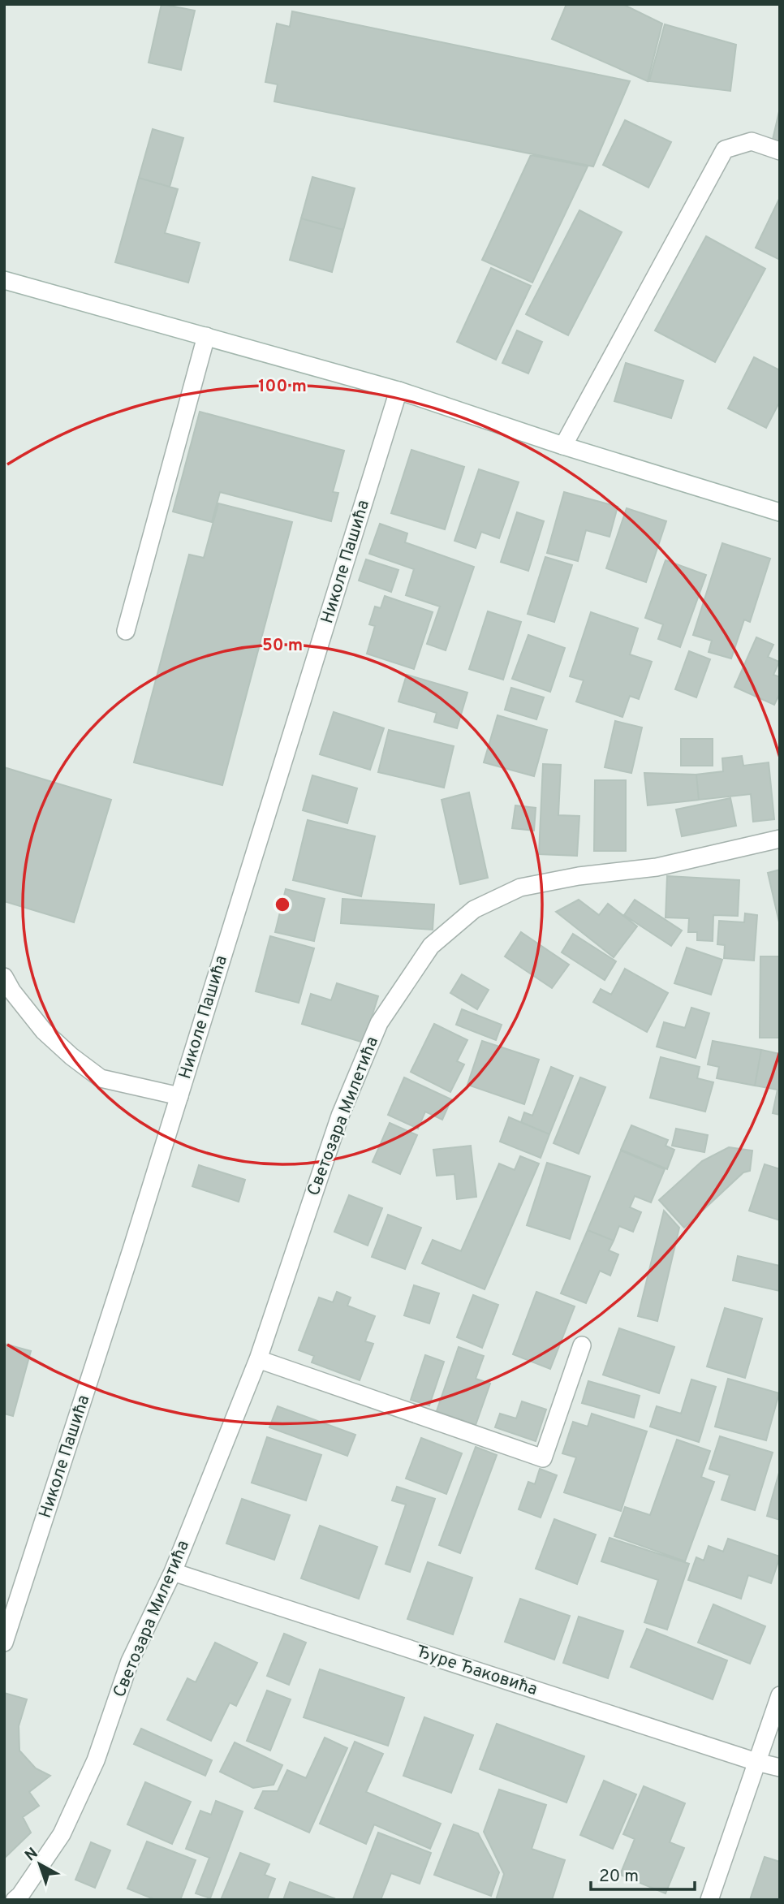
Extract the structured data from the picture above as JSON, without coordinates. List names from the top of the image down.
{
  "streets": {
    "street": ["Николе Пашића", "Светозара Милетића", "Ђуре Ђаковића"]
  },
  "crossings": [
    ["Светозара Милетића", "Ђуре Ђаковића"]
  ],
  "scale_bar": "20 m",
  "north": "top left",
  "rings": ["100 m", "50 m"]
}
